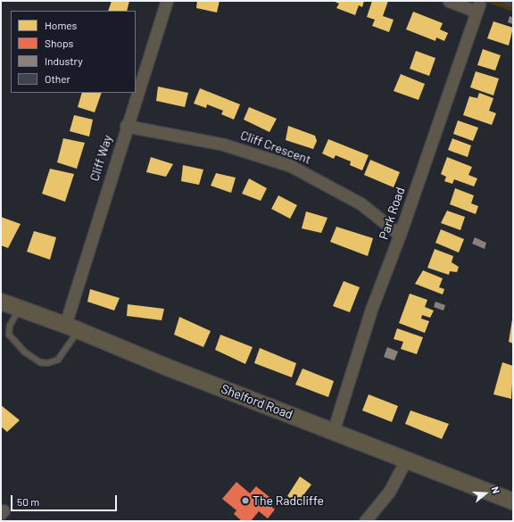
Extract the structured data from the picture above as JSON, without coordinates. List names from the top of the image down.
{
  "streets": {
    "street": [
      "Cliff Crescent",
      "Cliff Way",
      "Park Road",
      "Shelford Road"
    ]
  },
  "crossings": [
    ["Cliff Crescent", "Cliff Way"],
    ["Cliff Crescent", "Park Road"],
    ["Cliff Way", "Shelford Road"],
    ["Park Road", "Shelford Road"]
  ],
  "places": ["The Radcliffe"],
  "legend": [
    "Homes",
    "Shops",
    "Industry",
    "Other"
  ],
  "scale_bar": "50 m",
  "north": "right"
}
